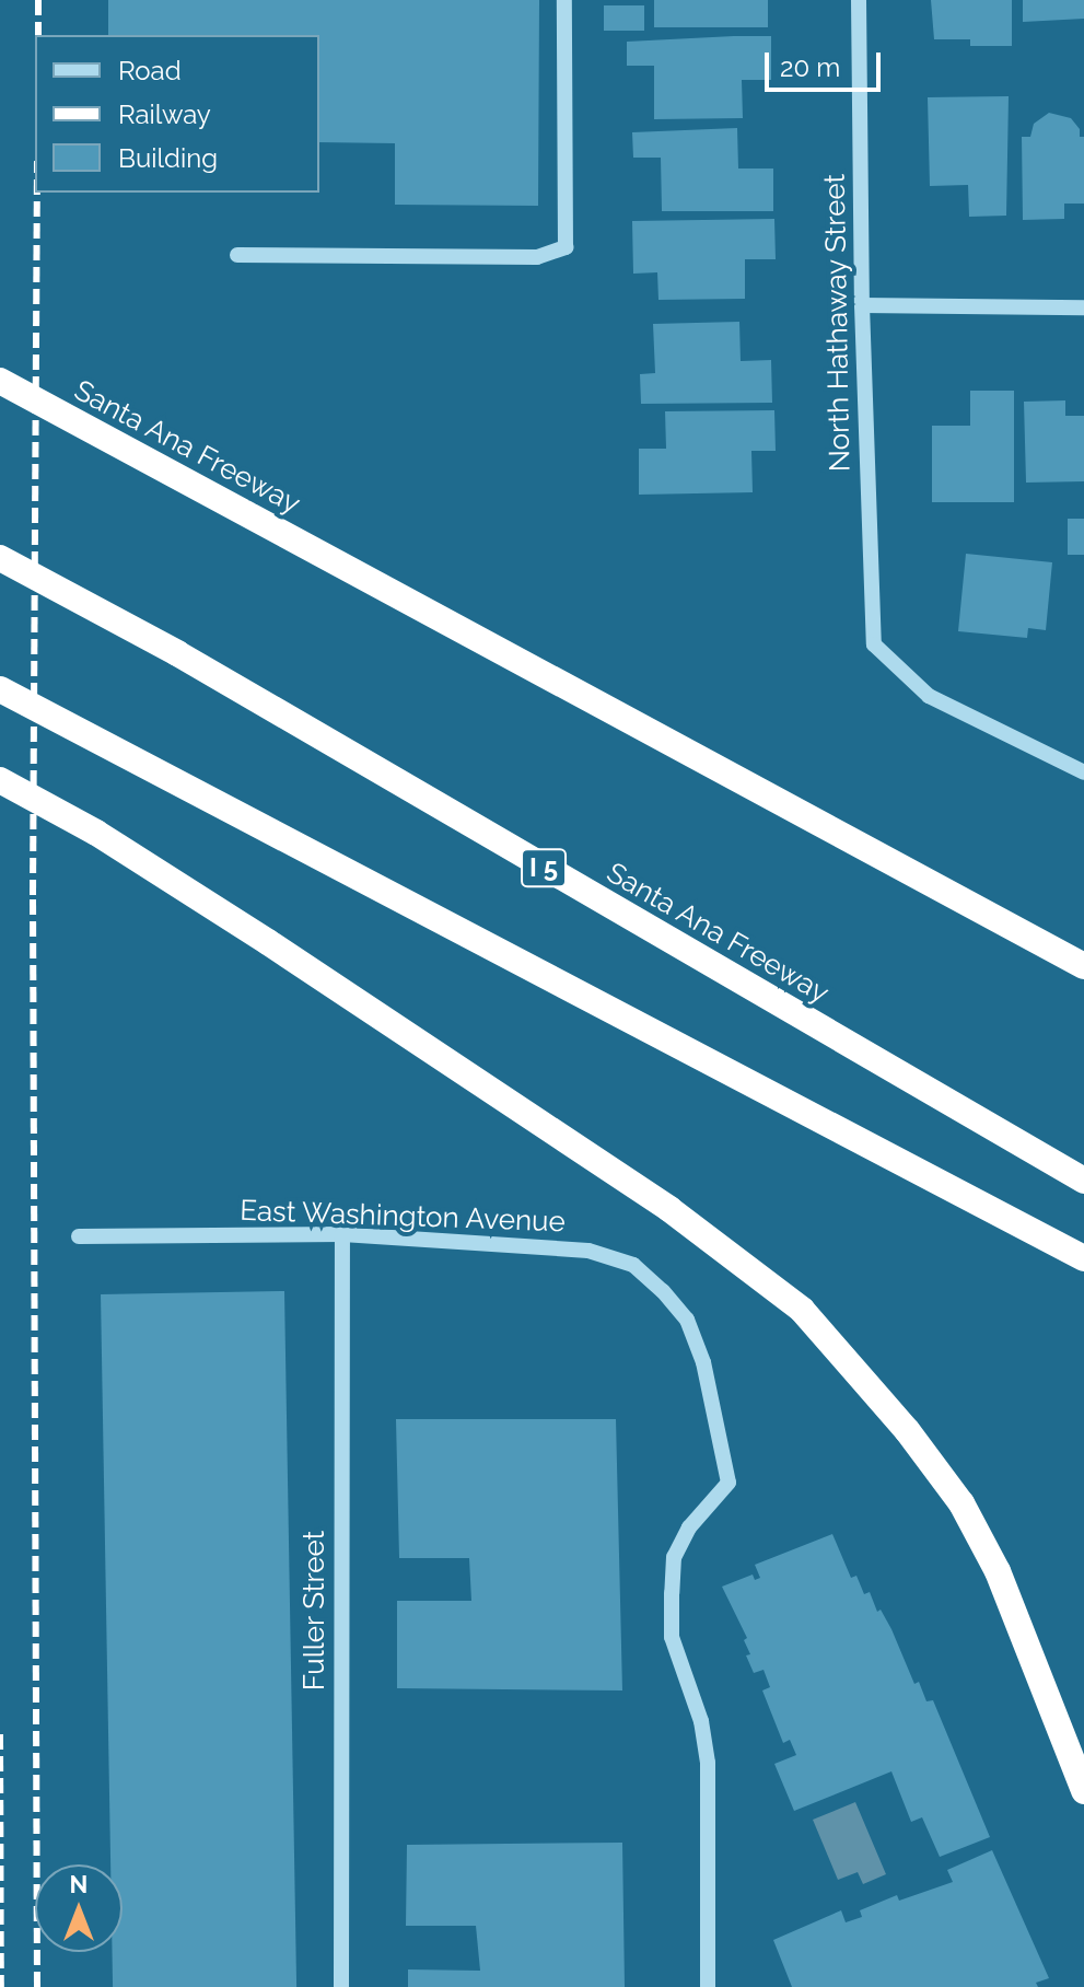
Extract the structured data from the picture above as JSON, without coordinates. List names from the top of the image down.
{
  "streets": {
    "highway": ["Santa Ana Freeway", "I 5"],
    "street": ["North Hathaway Street", "East Washington Avenue", "Fuller Street"]
  },
  "crossings": [
    ["East Washington Avenue", "Fuller Street"]
  ],
  "legend": ["Road", "Railway", "Building"],
  "scale_bar": "20 m",
  "north": "top"
}
